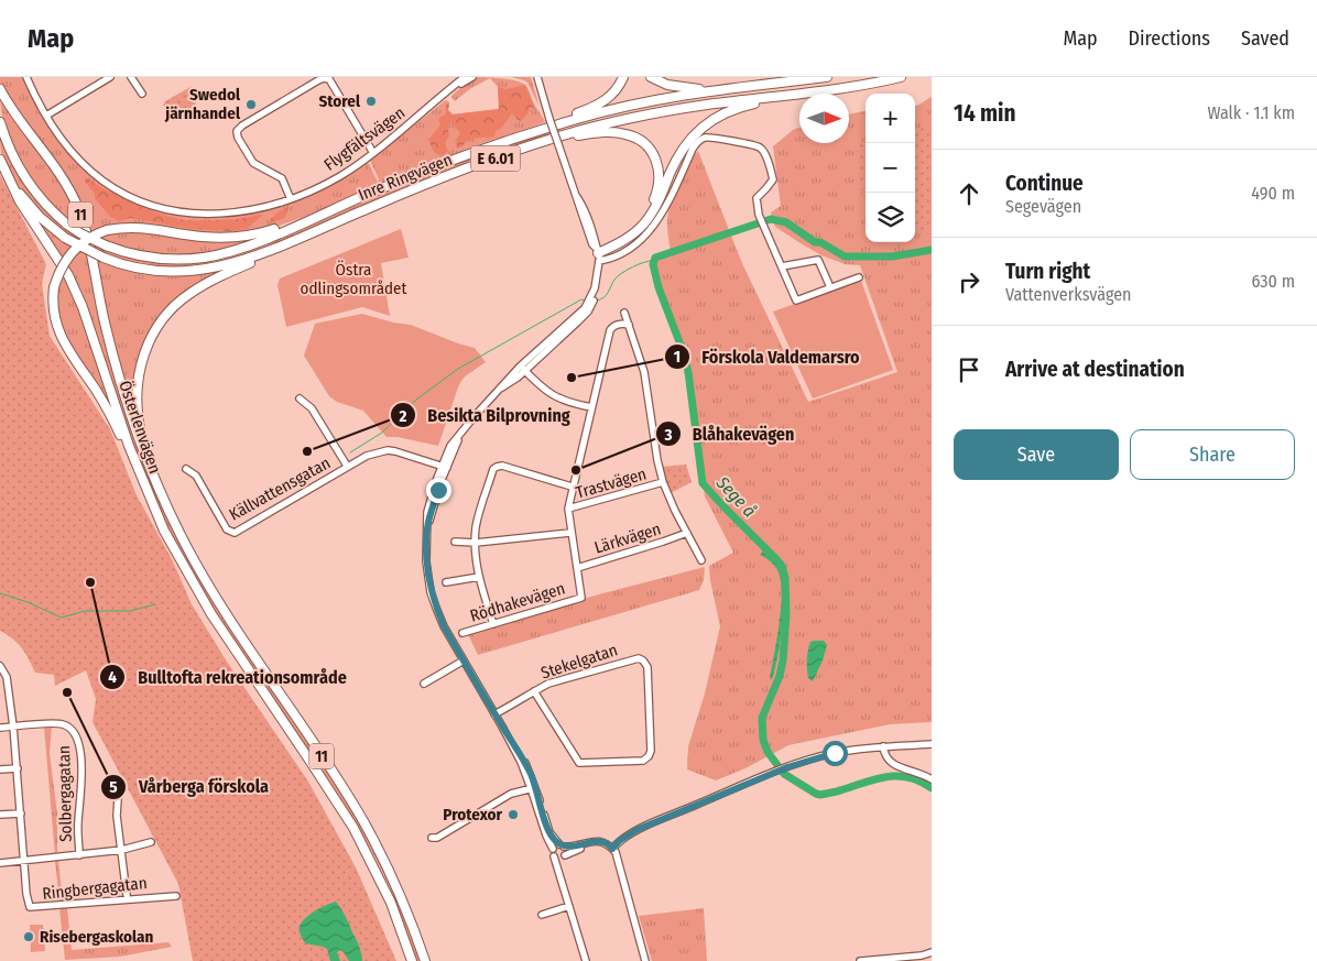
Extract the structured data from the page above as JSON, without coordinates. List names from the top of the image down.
{
  "streets": {
    "highway": [
      "E 6.01",
      "Inre Ringvägen",
      "11",
      "Österlenvägen"
    ],
    "street": [
      "Flygfältsvägen",
      "Trastvägen",
      "Källvattensgatan",
      "Lärkvägen",
      "Rödhakevägen",
      "Stekelgatan",
      "Solbergagatan",
      "Ringbergagatan"
    ]
  },
  "crossings": [
    ["Inre Ringvägen", "Österlenvägen"],
    ["11", "Österlenvägen"],
    ["Lärkvägen", "Rödhakevägen"],
    ["Solbergagatan", "Ringbergagatan"]
  ],
  "water": ["Sege å"],
  "parks": ["Östra odlingsområdet"],
  "places": [
    "Storel",
    "Swedol järnhandel",
    "Förskola Valdemarsro",
    "Besikta Bilprovning",
    "Blåhakevägen",
    "Bulltofta rekreationsområde",
    "Vårberga förskola",
    "Protexor",
    "Risebergaskolan"
  ],
  "north": "right",
  "page": {
    "header": "Map",
    "nav": ["Map", "Directions", "Saved"],
    "heading": ["14 min", "Walk · 1.1 km"],
    "map_buttons": ["+", "−"],
    "list": [
      ["Continue", "Segevägen", "490 m"],
      ["Turn right", "Vattenverksvägen", "630 m"],
      "Arrive at destination"
    ],
    "buttons": ["Save", "Share"]
  }
}
